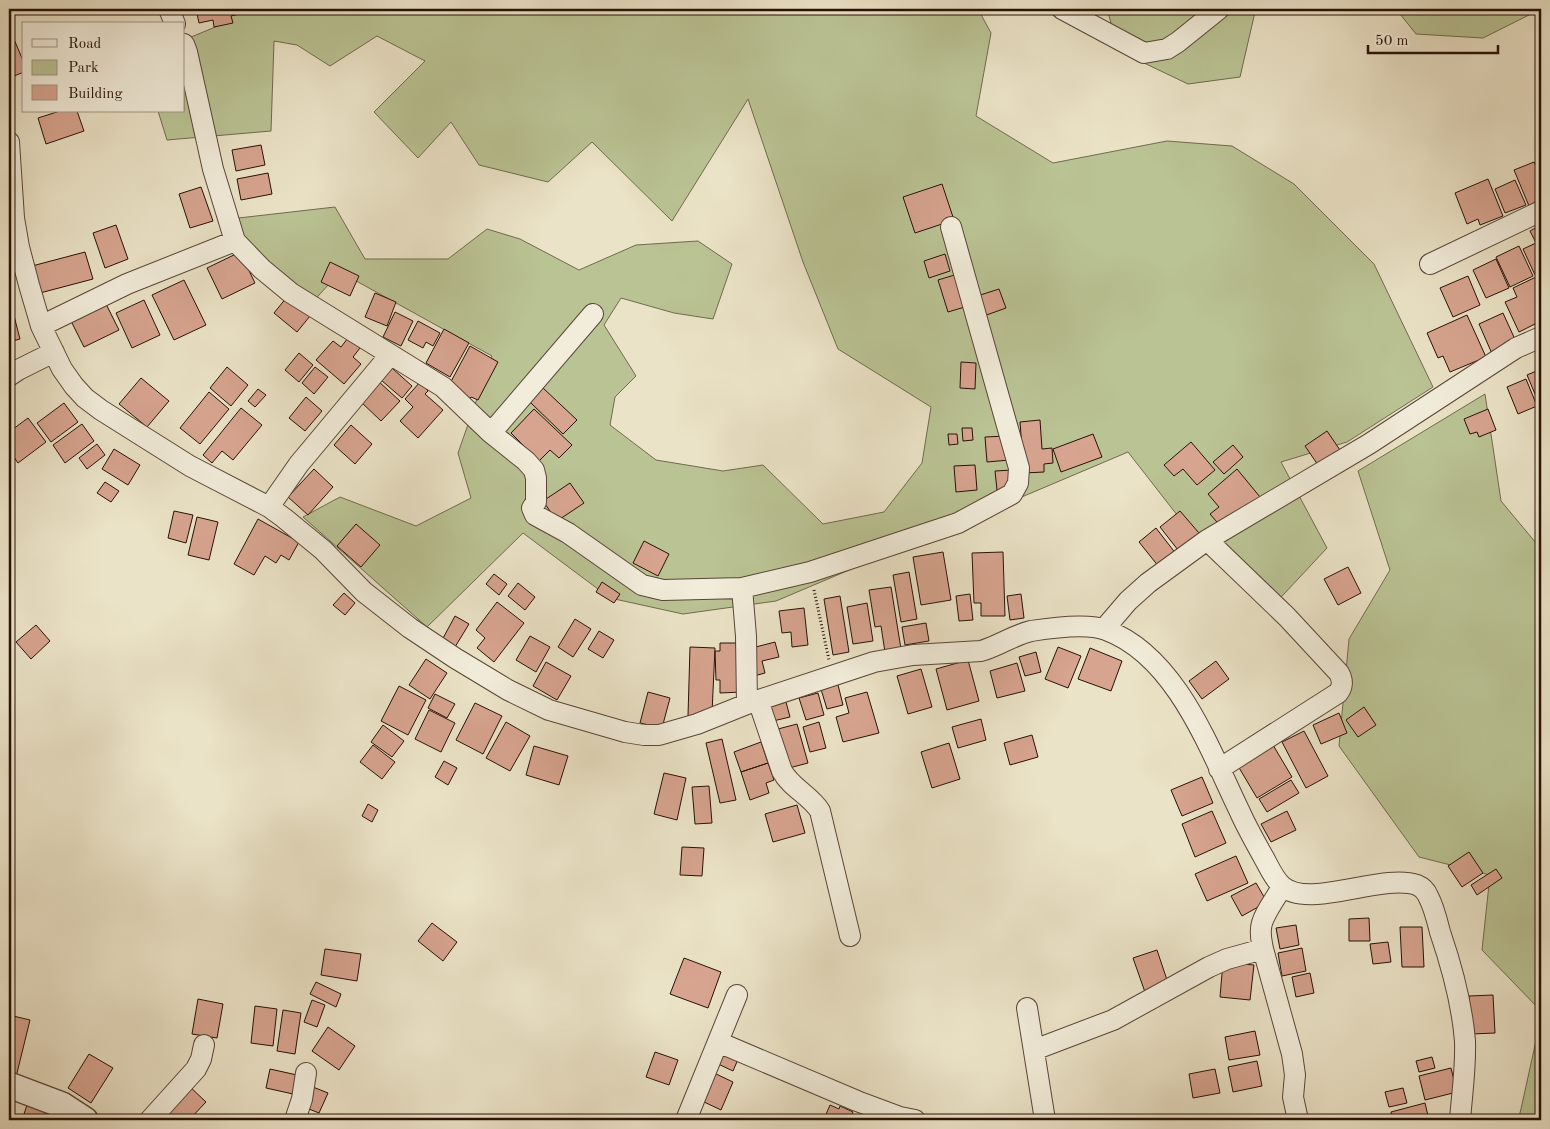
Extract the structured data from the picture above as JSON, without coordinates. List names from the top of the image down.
{
  "legend": ["Road", "Park", "Building"],
  "scale_bar": "50 m"
}
